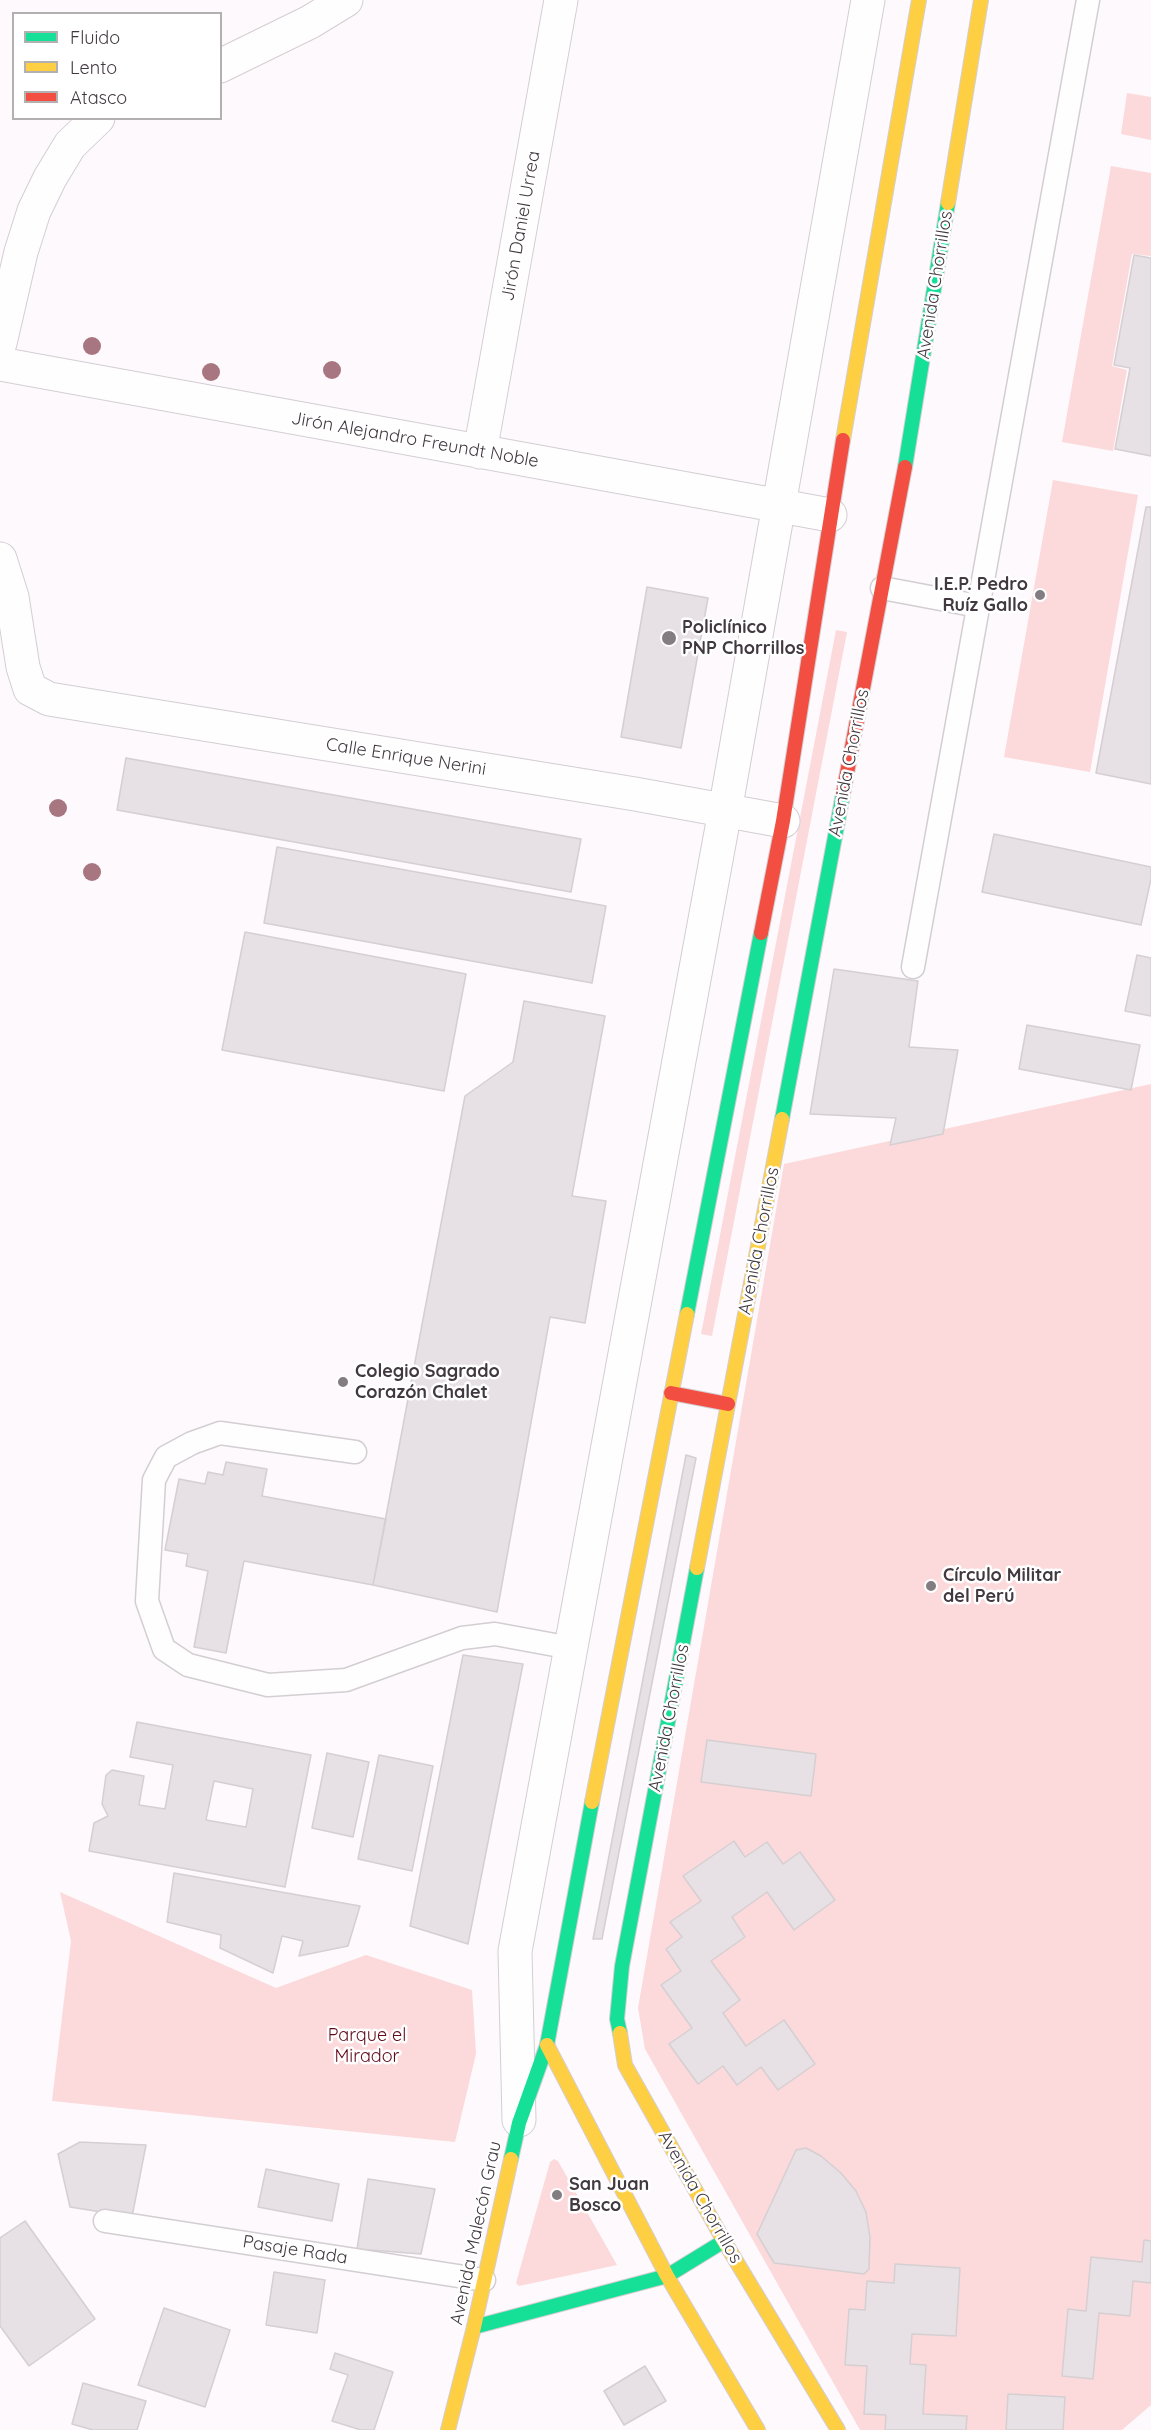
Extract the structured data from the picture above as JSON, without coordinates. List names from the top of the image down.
{
  "streets": {
    "main road": ["Avenida Chorrillos", "Avenida Malecón Grau"],
    "street": ["Jirón Daniel Urrea", "Jirón Alejandro Freundt Noble", "Calle Enrique Nerini"],
    "lane": ["Pasaje Rada"]
  },
  "crossings": [
    ["Jirón Daniel Urrea", "Jirón Alejandro Freundt Noble"],
    ["Avenida Malecón Grau", "Pasaje Rada"]
  ],
  "parks": ["Parque el Mirador"],
  "places": [
    "I.E.P. Pedro Ruíz Gallo",
    "Policlínico PNP Chorrillos",
    "Colegio Sagrado Corazón Chalet",
    "Círculo Militar del Perú",
    "San Juan Bosco"
  ],
  "legend": ["Fluido", "Lento", "Atasco"]
}
